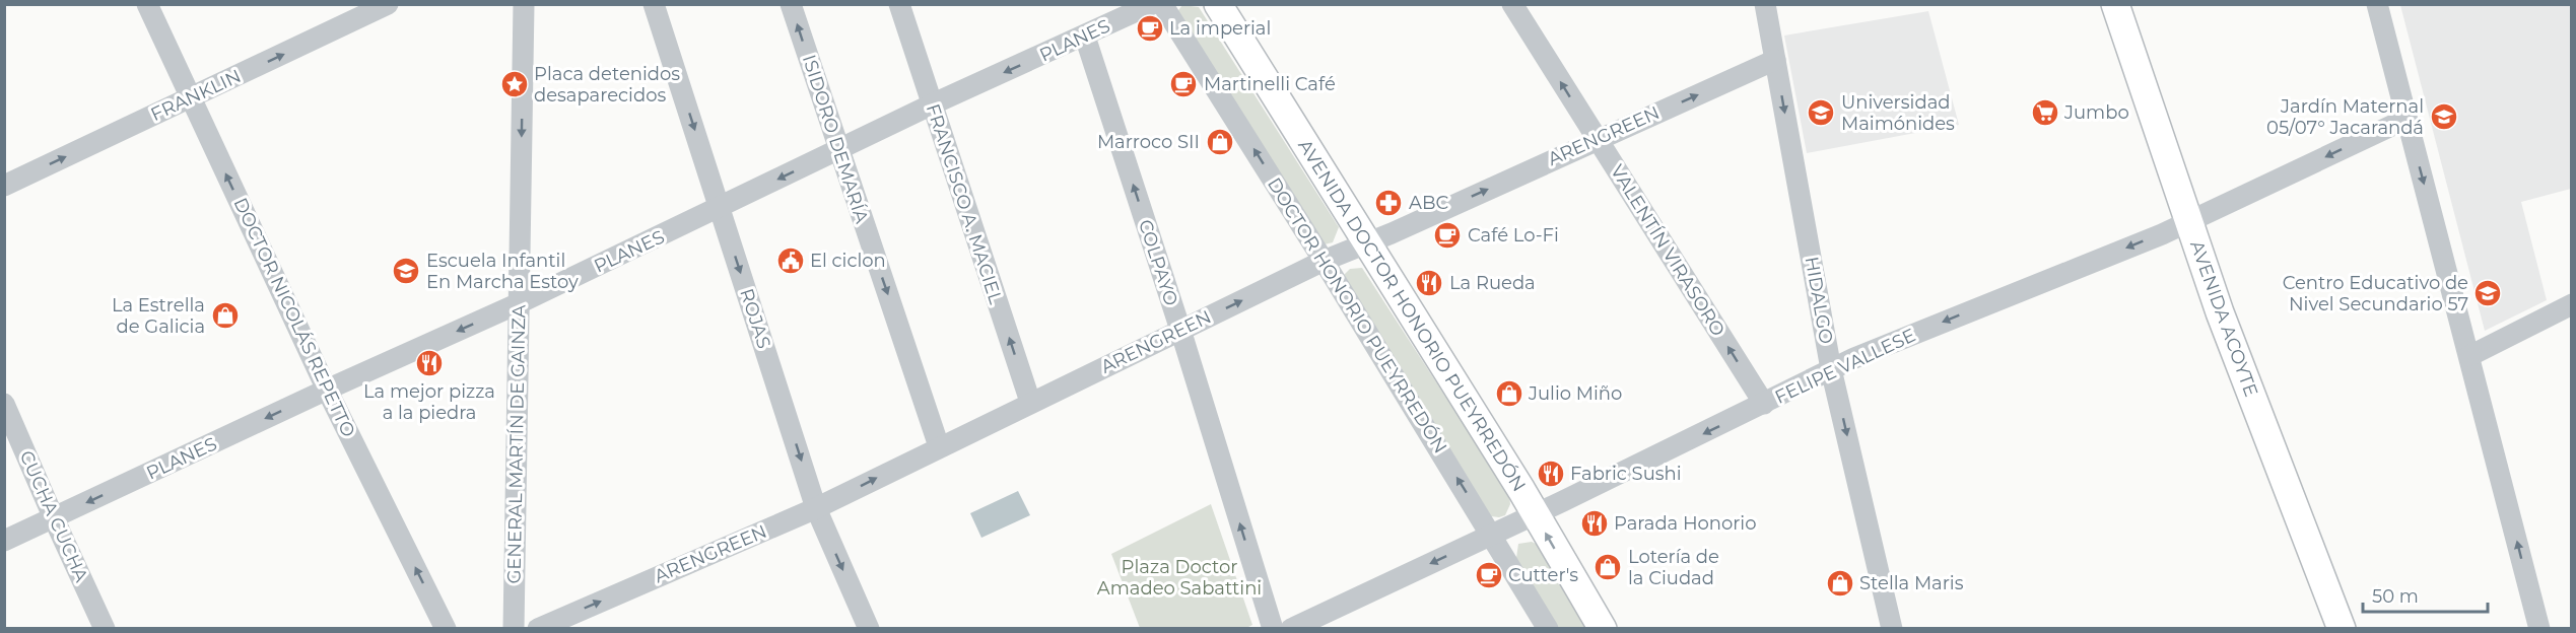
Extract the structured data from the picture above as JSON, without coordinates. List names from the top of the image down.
{
  "streets": {
    "main road": ["AVENIDA DOCTOR HONORIO PUEYRREDÓN", "AVENIDA ACOYTE"],
    "street": [
      "PLANES",
      "FRANKLIN",
      "ARENGREEN",
      "ISIDORO DEMARÍA",
      "FRANCISCO A. MACIEL",
      "VALENTÍN VIRASORO",
      "COLPAYO",
      "HIDALGO",
      "DOCTOR HONORIO PUEYRREDÓN",
      "DOCTOR NICOLÁS REPETTO",
      "ROJAS",
      "FELIPE VALLESE",
      "GENERAL MARTÍN DE GAINZA",
      "CUCHA CUCHA"
    ]
  },
  "crossings": [
    ["PLANES", "ISIDORO DEMARÍA"],
    ["PLANES", "FRANCISCO A. MACIEL"],
    ["PLANES", "COLPAYO"],
    ["PLANES", "DOCTOR NICOLÁS REPETTO"],
    ["PLANES", "ROJAS"],
    ["PLANES", "GENERAL MARTÍN DE GAINZA"],
    ["PLANES", "CUCHA CUCHA"],
    ["FRANKLIN", "DOCTOR NICOLÁS REPETTO"],
    ["ARENGREEN", "ISIDORO DEMARÍA"],
    ["ARENGREEN", "FRANCISCO A. MACIEL"],
    ["ARENGREEN", "VALENTÍN VIRASORO"],
    ["ARENGREEN", "COLPAYO"],
    ["ARENGREEN", "HIDALGO"],
    ["ARENGREEN", "DOCTOR HONORIO PUEYRREDÓN"],
    ["ARENGREEN", "AVENIDA DOCTOR HONORIO PUEYRREDÓN"],
    ["ARENGREEN", "ROJAS"],
    ["VALENTÍN VIRASORO", "FELIPE VALLESE"],
    ["HIDALGO", "FELIPE VALLESE"],
    ["DOCTOR HONORIO PUEYRREDÓN", "FELIPE VALLESE"],
    ["AVENIDA DOCTOR HONORIO PUEYRREDÓN", "FELIPE VALLESE"],
    ["AVENIDA ACOYTE", "FELIPE VALLESE"]
  ],
  "one_way": [
    "PLANES",
    "FRANKLIN",
    "ARENGREEN",
    "FRANCISCO A. MACIEL",
    "VALENTÍN VIRASORO",
    "COLPAYO",
    "HIDALGO",
    "DOCTOR HONORIO PUEYRREDÓN",
    "DOCTOR NICOLÁS REPETTO",
    "ROJAS",
    "FELIPE VALLESE",
    "GENERAL MARTÍN DE GAINZA"
  ],
  "parks": ["Plaza Doctor Amadeo Sabattini"],
  "places": {
    "cafe": [
      "La imperial",
      "Martinelli Café",
      "Café Lo-Fi",
      "Cutter's"
    ],
    "place": ["Placa detenidos desaparecidos"],
    "school or university": [
      "Universidad Maimónides",
      "Jardín Maternal 05/07° Jacarandá",
      "Escuela Infantil En Marcha Estoy",
      "Centro Educativo de Nivel Secundario 57"
    ],
    "supermarket": ["Jumbo"],
    "shop": [
      "Marroco SII",
      "La Estrella de Galicia",
      "Julio Miño",
      "Lotería de la Ciudad",
      "Stella Maris"
    ],
    "pharmacy": ["ABC"],
    "public building": ["El ciclon"],
    "restaurant": [
      "La Rueda",
      "La mejor pizza a la piedra",
      "Fabric Sushi",
      "Parada Honorio"
    ]
  },
  "scale_bar": "50 m"
}
